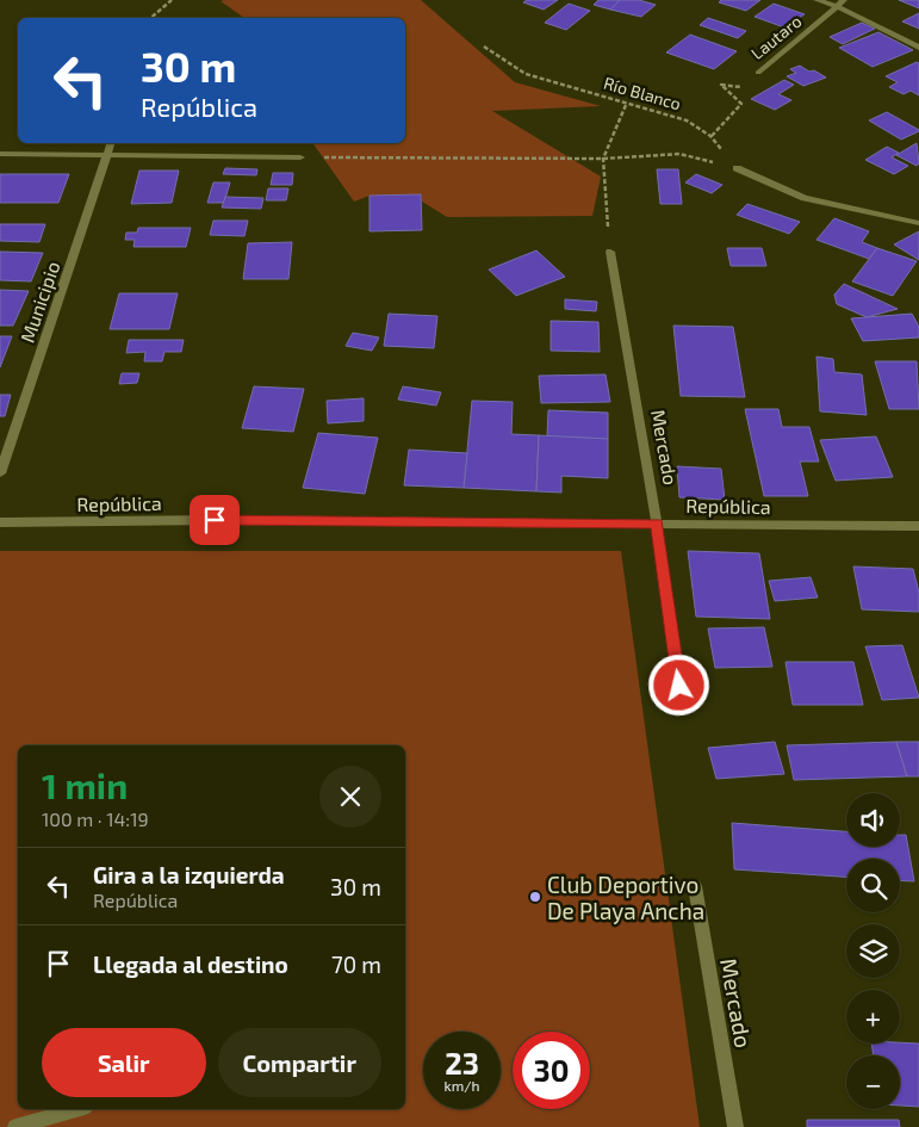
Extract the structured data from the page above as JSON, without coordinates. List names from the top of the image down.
{
  "streets": {
    "street": [
      "Lautaro",
      "Municipio",
      "Mercado",
      "República"
    ],
    "path": ["Río Blanco"]
  },
  "crossings": [
    ["Lautaro", "Río Blanco"],
    ["Mercado", "República"]
  ],
  "places": ["Club Deportivo De Playa Ancha"],
  "page": {
    "turn": ["30 m", "República"],
    "heading": ["1 min", "100 m · 14:19"],
    "map_buttons": ["+", "−"],
    "list": [
      {
        "name": "Gira a la izquierda",
        "note": "República",
        "value": "30 m"
      },
      {
        "name": "Llegada al destino",
        "value": "70 m"
      }
    ],
    "buttons": ["Salir", "Compartir"],
    "speed": "23 km/h",
    "limit": "30"
  }
}
